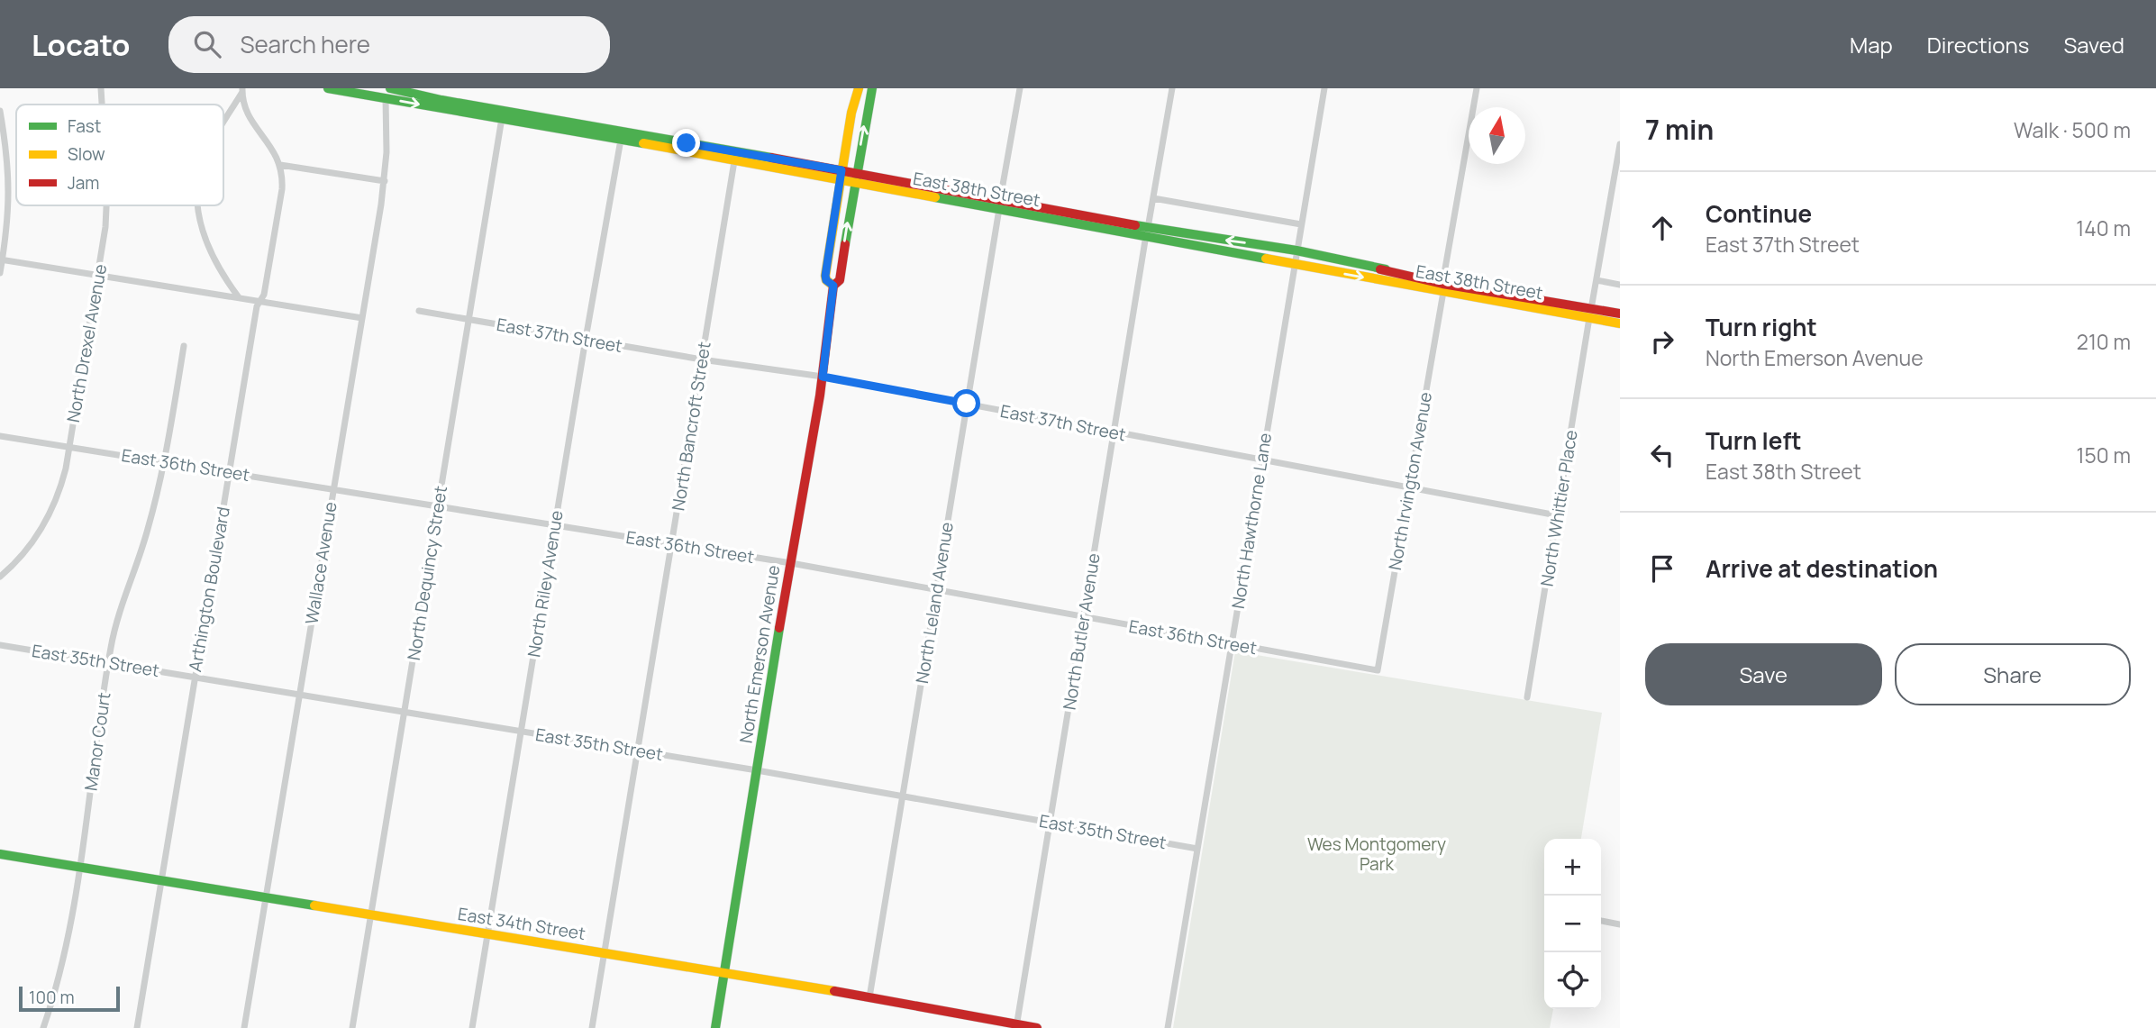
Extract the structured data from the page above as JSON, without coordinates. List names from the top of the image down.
{
  "streets": {
    "main road": ["East 38th Street", "North Emerson Avenue", "East 34th Street"],
    "street": [
      "East 37th Street",
      "North Drexel Avenue",
      "North Bancroft Street",
      "East 36th Street",
      "North Irvington Avenue",
      "North Whittier Place",
      "North Hawthorne Lane",
      "Wallace Avenue",
      "North Dequincy Street",
      "North Riley Avenue",
      "Arthington Boulevard",
      "North Leland Avenue",
      "North Butler Avenue",
      "East 35th Street",
      "Manor Court"
    ]
  },
  "crossings": [
    ["East 38th Street", "North Bancroft Street"],
    ["East 38th Street", "North Irvington Avenue"],
    ["East 38th Street", "North Whittier Place"],
    ["East 38th Street", "North Hawthorne Lane"],
    ["East 38th Street", "Wallace Avenue"],
    ["East 38th Street", "North Dequincy Street"],
    ["East 38th Street", "North Riley Avenue"],
    ["East 38th Street", "North Leland Avenue"],
    ["East 38th Street", "North Butler Avenue"],
    ["East 38th Street", "North Emerson Avenue"],
    ["East 37th Street", "North Bancroft Street"],
    ["East 37th Street", "North Irvington Avenue"],
    ["East 37th Street", "North Whittier Place"],
    ["East 37th Street", "North Hawthorne Lane"],
    ["East 37th Street", "North Dequincy Street"],
    ["East 37th Street", "North Riley Avenue"],
    ["East 37th Street", "North Leland Avenue"],
    ["East 37th Street", "North Butler Avenue"],
    ["East 37th Street", "North Emerson Avenue"],
    ["North Drexel Avenue", "East 36th Street"],
    ["North Bancroft Street", "East 36th Street"],
    ["North Bancroft Street", "East 35th Street"],
    ["North Bancroft Street", "East 34th Street"],
    ["East 36th Street", "North Irvington Avenue"],
    ["East 36th Street", "North Hawthorne Lane"],
    ["East 36th Street", "Wallace Avenue"],
    ["East 36th Street", "North Dequincy Street"],
    ["East 36th Street", "North Riley Avenue"],
    ["East 36th Street", "Arthington Boulevard"],
    ["East 36th Street", "North Leland Avenue"],
    ["East 36th Street", "North Butler Avenue"],
    ["East 36th Street", "North Emerson Avenue"],
    ["East 36th Street", "Manor Court"],
    ["North Hawthorne Lane", "East 35th Street"],
    ["Wallace Avenue", "East 35th Street"],
    ["Wallace Avenue", "East 34th Street"],
    ["North Dequincy Street", "East 35th Street"],
    ["North Dequincy Street", "East 34th Street"],
    ["North Riley Avenue", "East 35th Street"],
    ["North Riley Avenue", "East 34th Street"],
    ["Arthington Boulevard", "East 35th Street"],
    ["Arthington Boulevard", "East 34th Street"],
    ["North Leland Avenue", "East 35th Street"],
    ["North Leland Avenue", "East 34th Street"],
    ["North Butler Avenue", "East 35th Street"],
    ["North Butler Avenue", "East 34th Street"],
    ["North Emerson Avenue", "East 35th Street"],
    ["North Emerson Avenue", "East 34th Street"],
    ["East 35th Street", "Manor Court"],
    ["Manor Court", "East 34th Street"]
  ],
  "parks": ["Wes Montgomery Park"],
  "legend": ["Fast", "Slow", "Jam"],
  "scale_bar": "100 m",
  "north": "top",
  "page": {
    "header": "Locato",
    "search": "Search here",
    "nav": ["Map", "Directions", "Saved"],
    "heading": ["7 min", "Walk · 500 m"],
    "list": [
      ["Continue", "East 37th Street", "140 m"],
      ["Turn right", "North Emerson Avenue", "210 m"],
      ["Turn left", "East 38th Street", "150 m"],
      "Arrive at destination"
    ],
    "buttons": ["Save", "Share"],
    "map_buttons": ["+", "−"],
    "scale": "100 m"
  }
}
